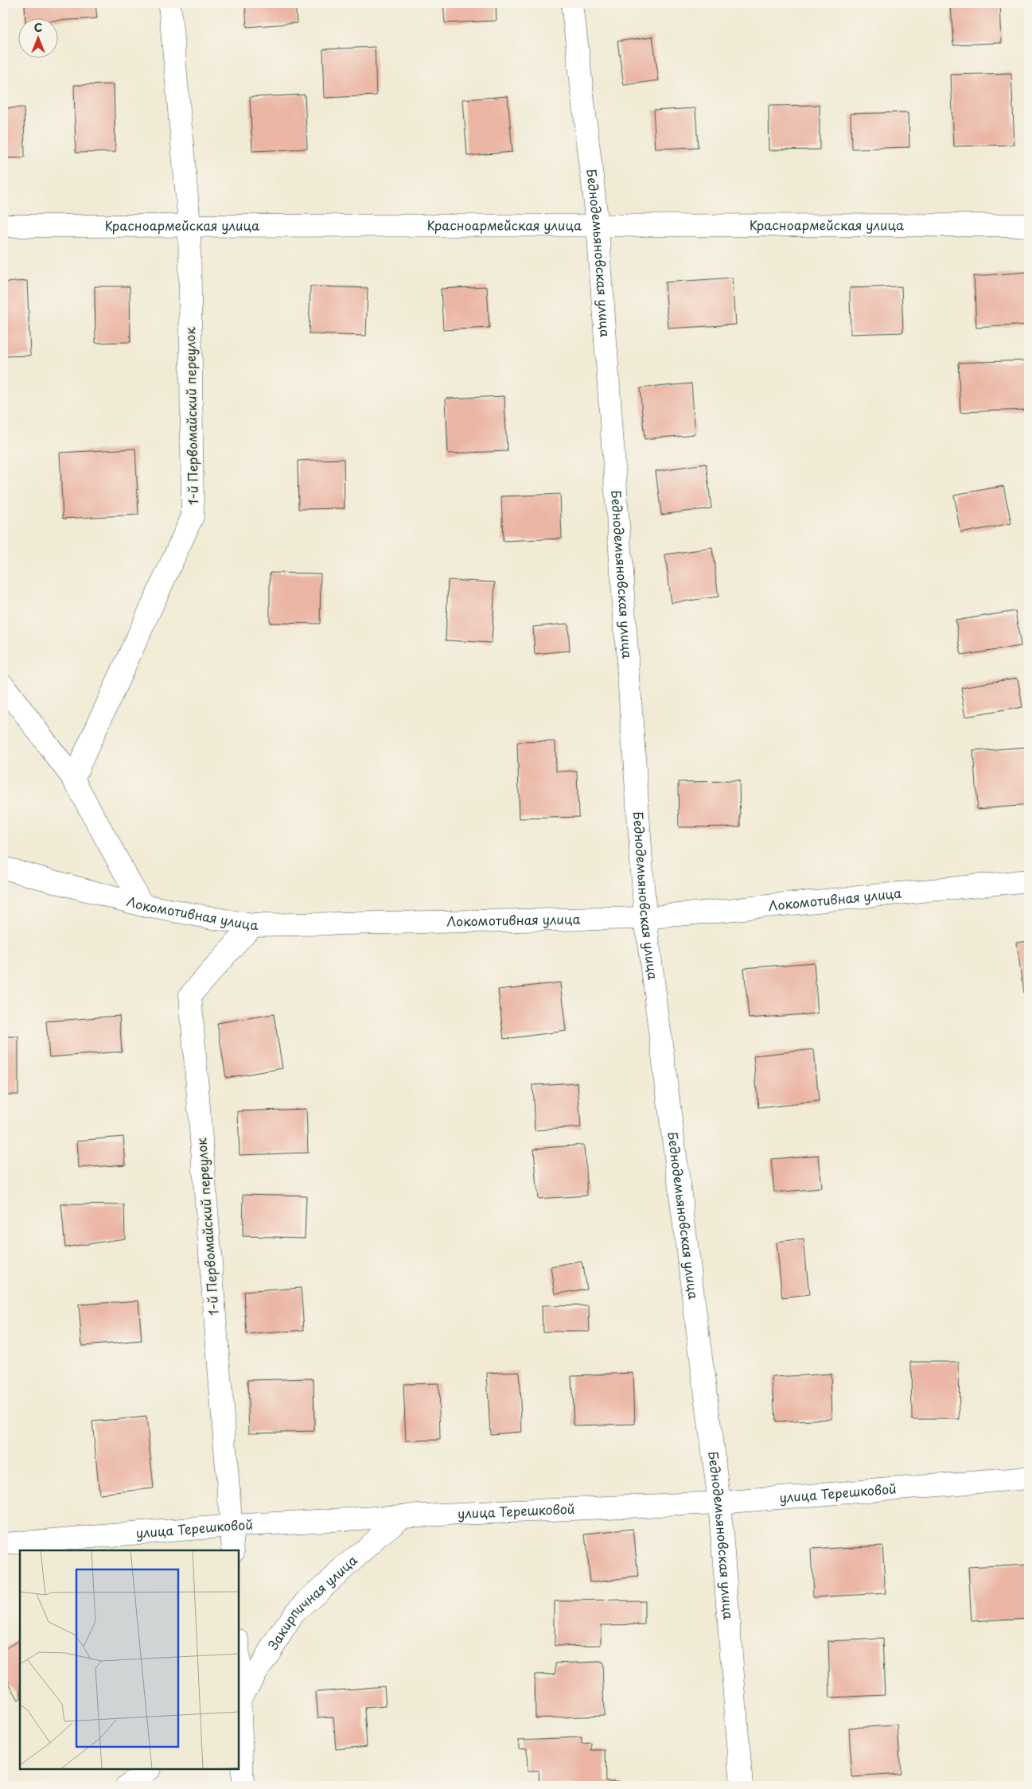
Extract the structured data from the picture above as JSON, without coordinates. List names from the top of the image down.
{
  "streets": {
    "street": [
      "Красноармейская улица",
      "Беднодемьяновская улица",
      "1-й Первомайский переулок",
      "Локомотивная улица",
      "улица Терешковой",
      "Закирпичная улица"
    ]
  },
  "crossings": [
    ["Красноармейская улица", "Беднодемьяновская улица"],
    ["Красноармейская улица", "1-й Первомайский переулок"],
    ["Беднодемьяновская улица", "Локомотивная улица"],
    ["Беднодемьяновская улица", "улица Терешковой"],
    ["1-й Первомайский переулок", "Локомотивная улица"],
    ["1-й Первомайский переулок", "улица Терешковой"],
    ["улица Терешковой", "Закирпичная улица"]
  ],
  "north": "top"
}
